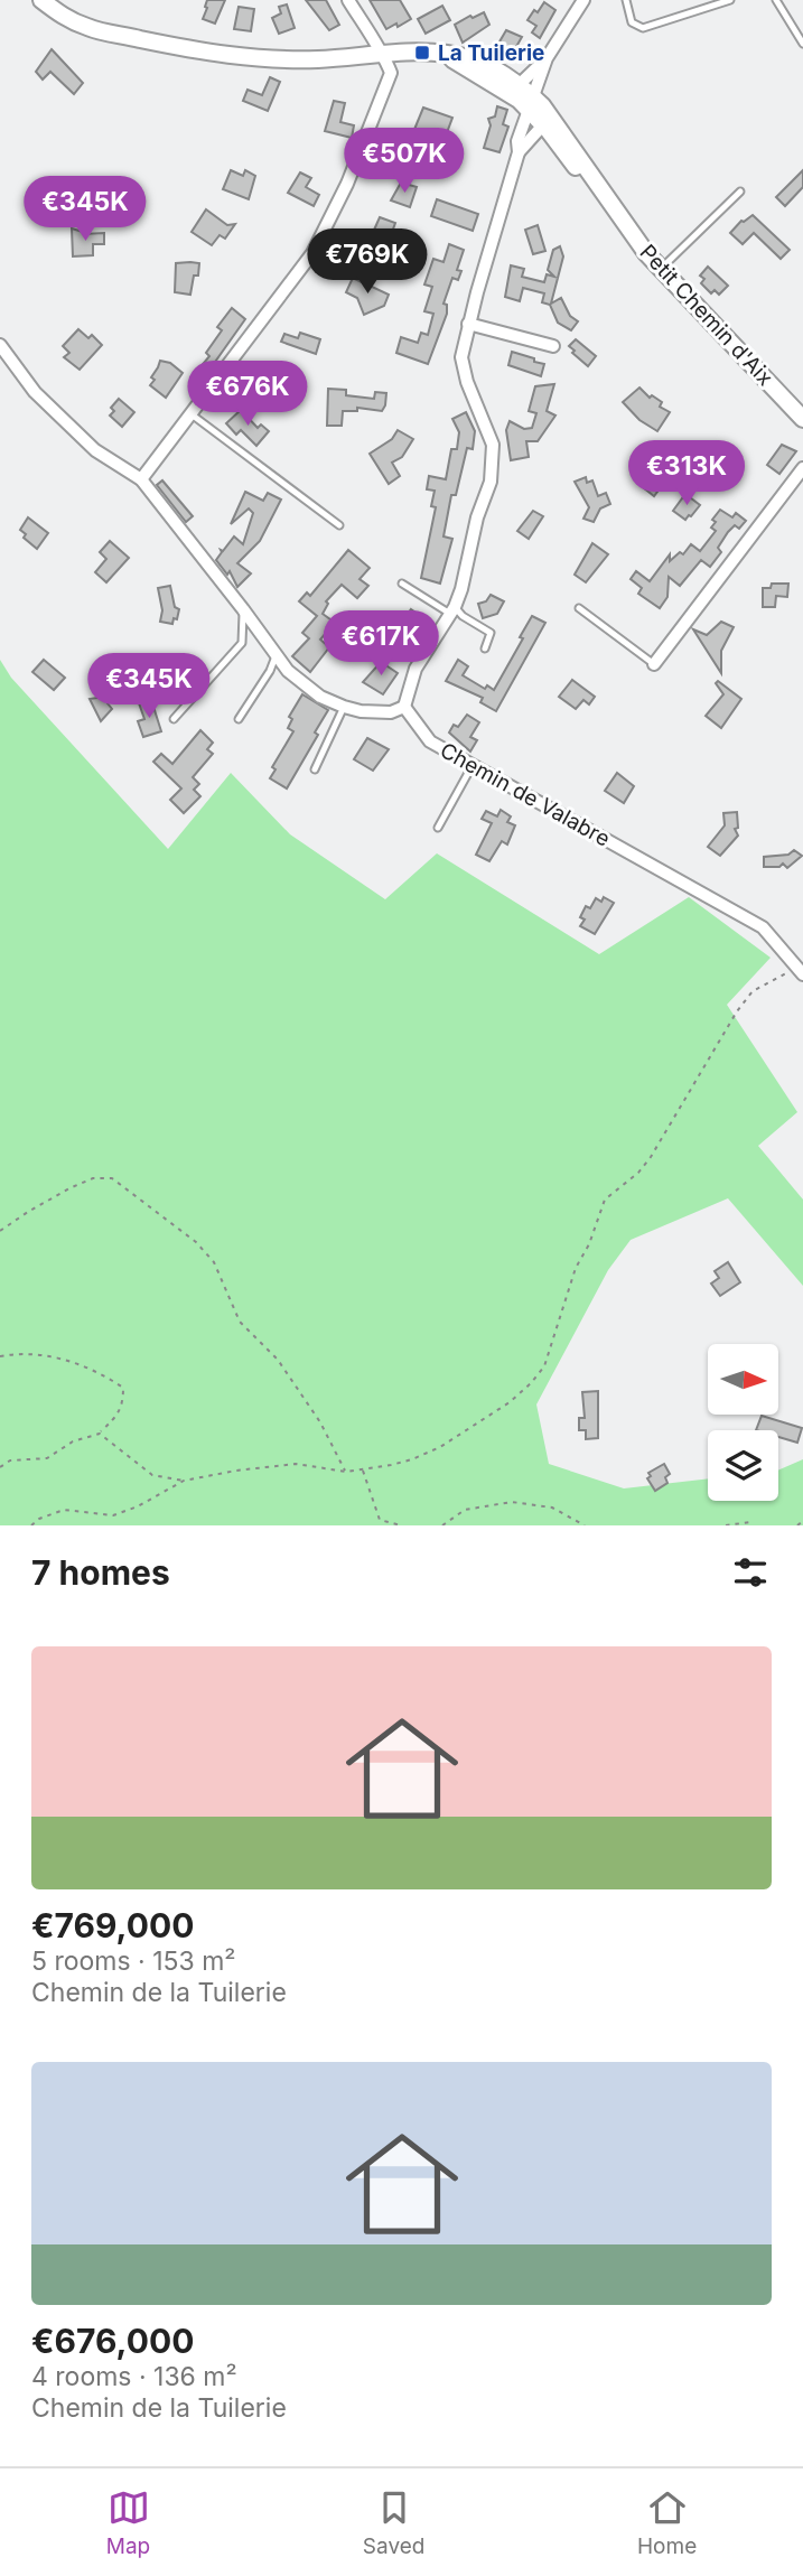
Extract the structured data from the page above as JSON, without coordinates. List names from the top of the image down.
{
  "streets": {
    "street": ["Petit Chemin d'Aix", "Chemin de Valabre"]
  },
  "places": {
    "transit": ["La Tuilerie"]
  },
  "north": "right",
  "page": {
    "price": [
      "€507K",
      "€345K",
      "€769K",
      "€676K",
      "€313K",
      "€617K",
      "€345K"
    ],
    "heading": "7 homes",
    "list": [
      {
        "name": "€769,000",
        "note": "5 rooms · 153 m² · Chemin de la Tuilerie"
      },
      {
        "name": "€676,000",
        "note": "4 rooms · 136 m² · Chemin de la Tuilerie"
      }
    ],
    "tabs": ["Map", "Saved", "Home"]
  }
}
